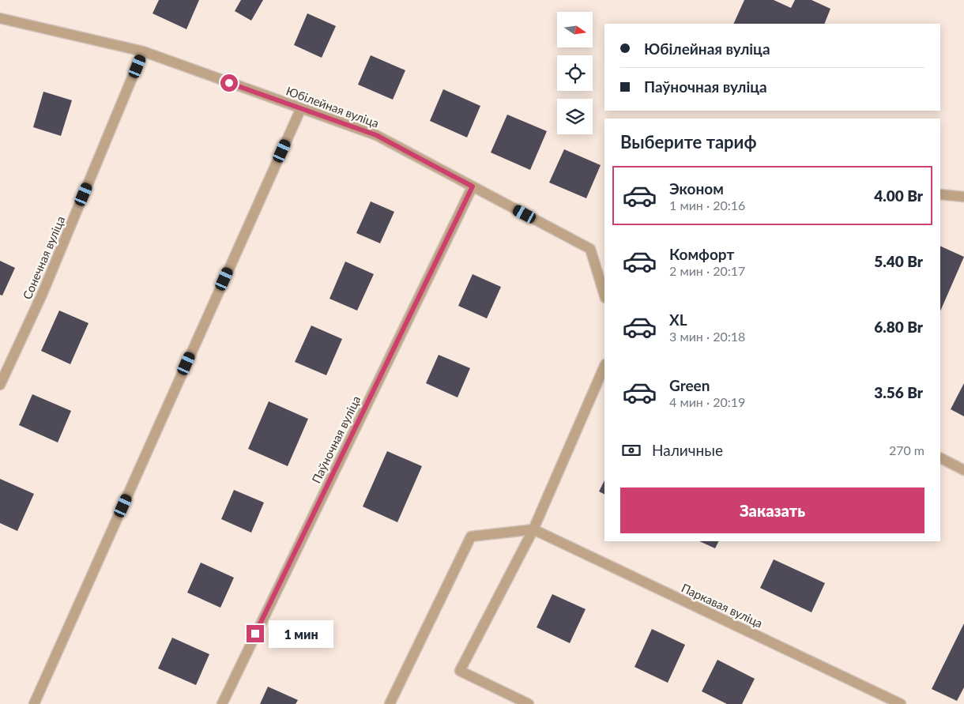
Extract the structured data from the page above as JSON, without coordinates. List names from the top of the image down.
{
  "streets": {
    "street": [
      "Юбілейная вуліца",
      "Сонечная вуліца",
      "Паўночная вуліца",
      "Паркавая вуліца"
    ]
  },
  "crossings": [
    ["Юбілейная вуліца", "Сонечная вуліца"],
    ["Юбілейная вуліца", "Паўночная вуліца"]
  ],
  "north": "right",
  "page": {
    "banner": ["Юбілейная вуліца", "Паўночная вуліца"],
    "heading": "Выберите тариф",
    "list": [
      {
        "name": "Эконом",
        "note": "1 мин · 20:16",
        "value": "4.00 Br"
      },
      {
        "name": "Комфорт",
        "note": "2 мин · 20:17",
        "value": "5.40 Br"
      },
      {
        "name": "XL",
        "note": "3 мин · 20:18",
        "value": "6.80 Br"
      },
      {
        "name": "Green",
        "note": "4 мин · 20:19",
        "value": "3.56 Br"
      }
    ],
    "pay": ["Наличные", "270 m"],
    "buttons": "Заказать",
    "bubble": "1 мин"
  }
}
